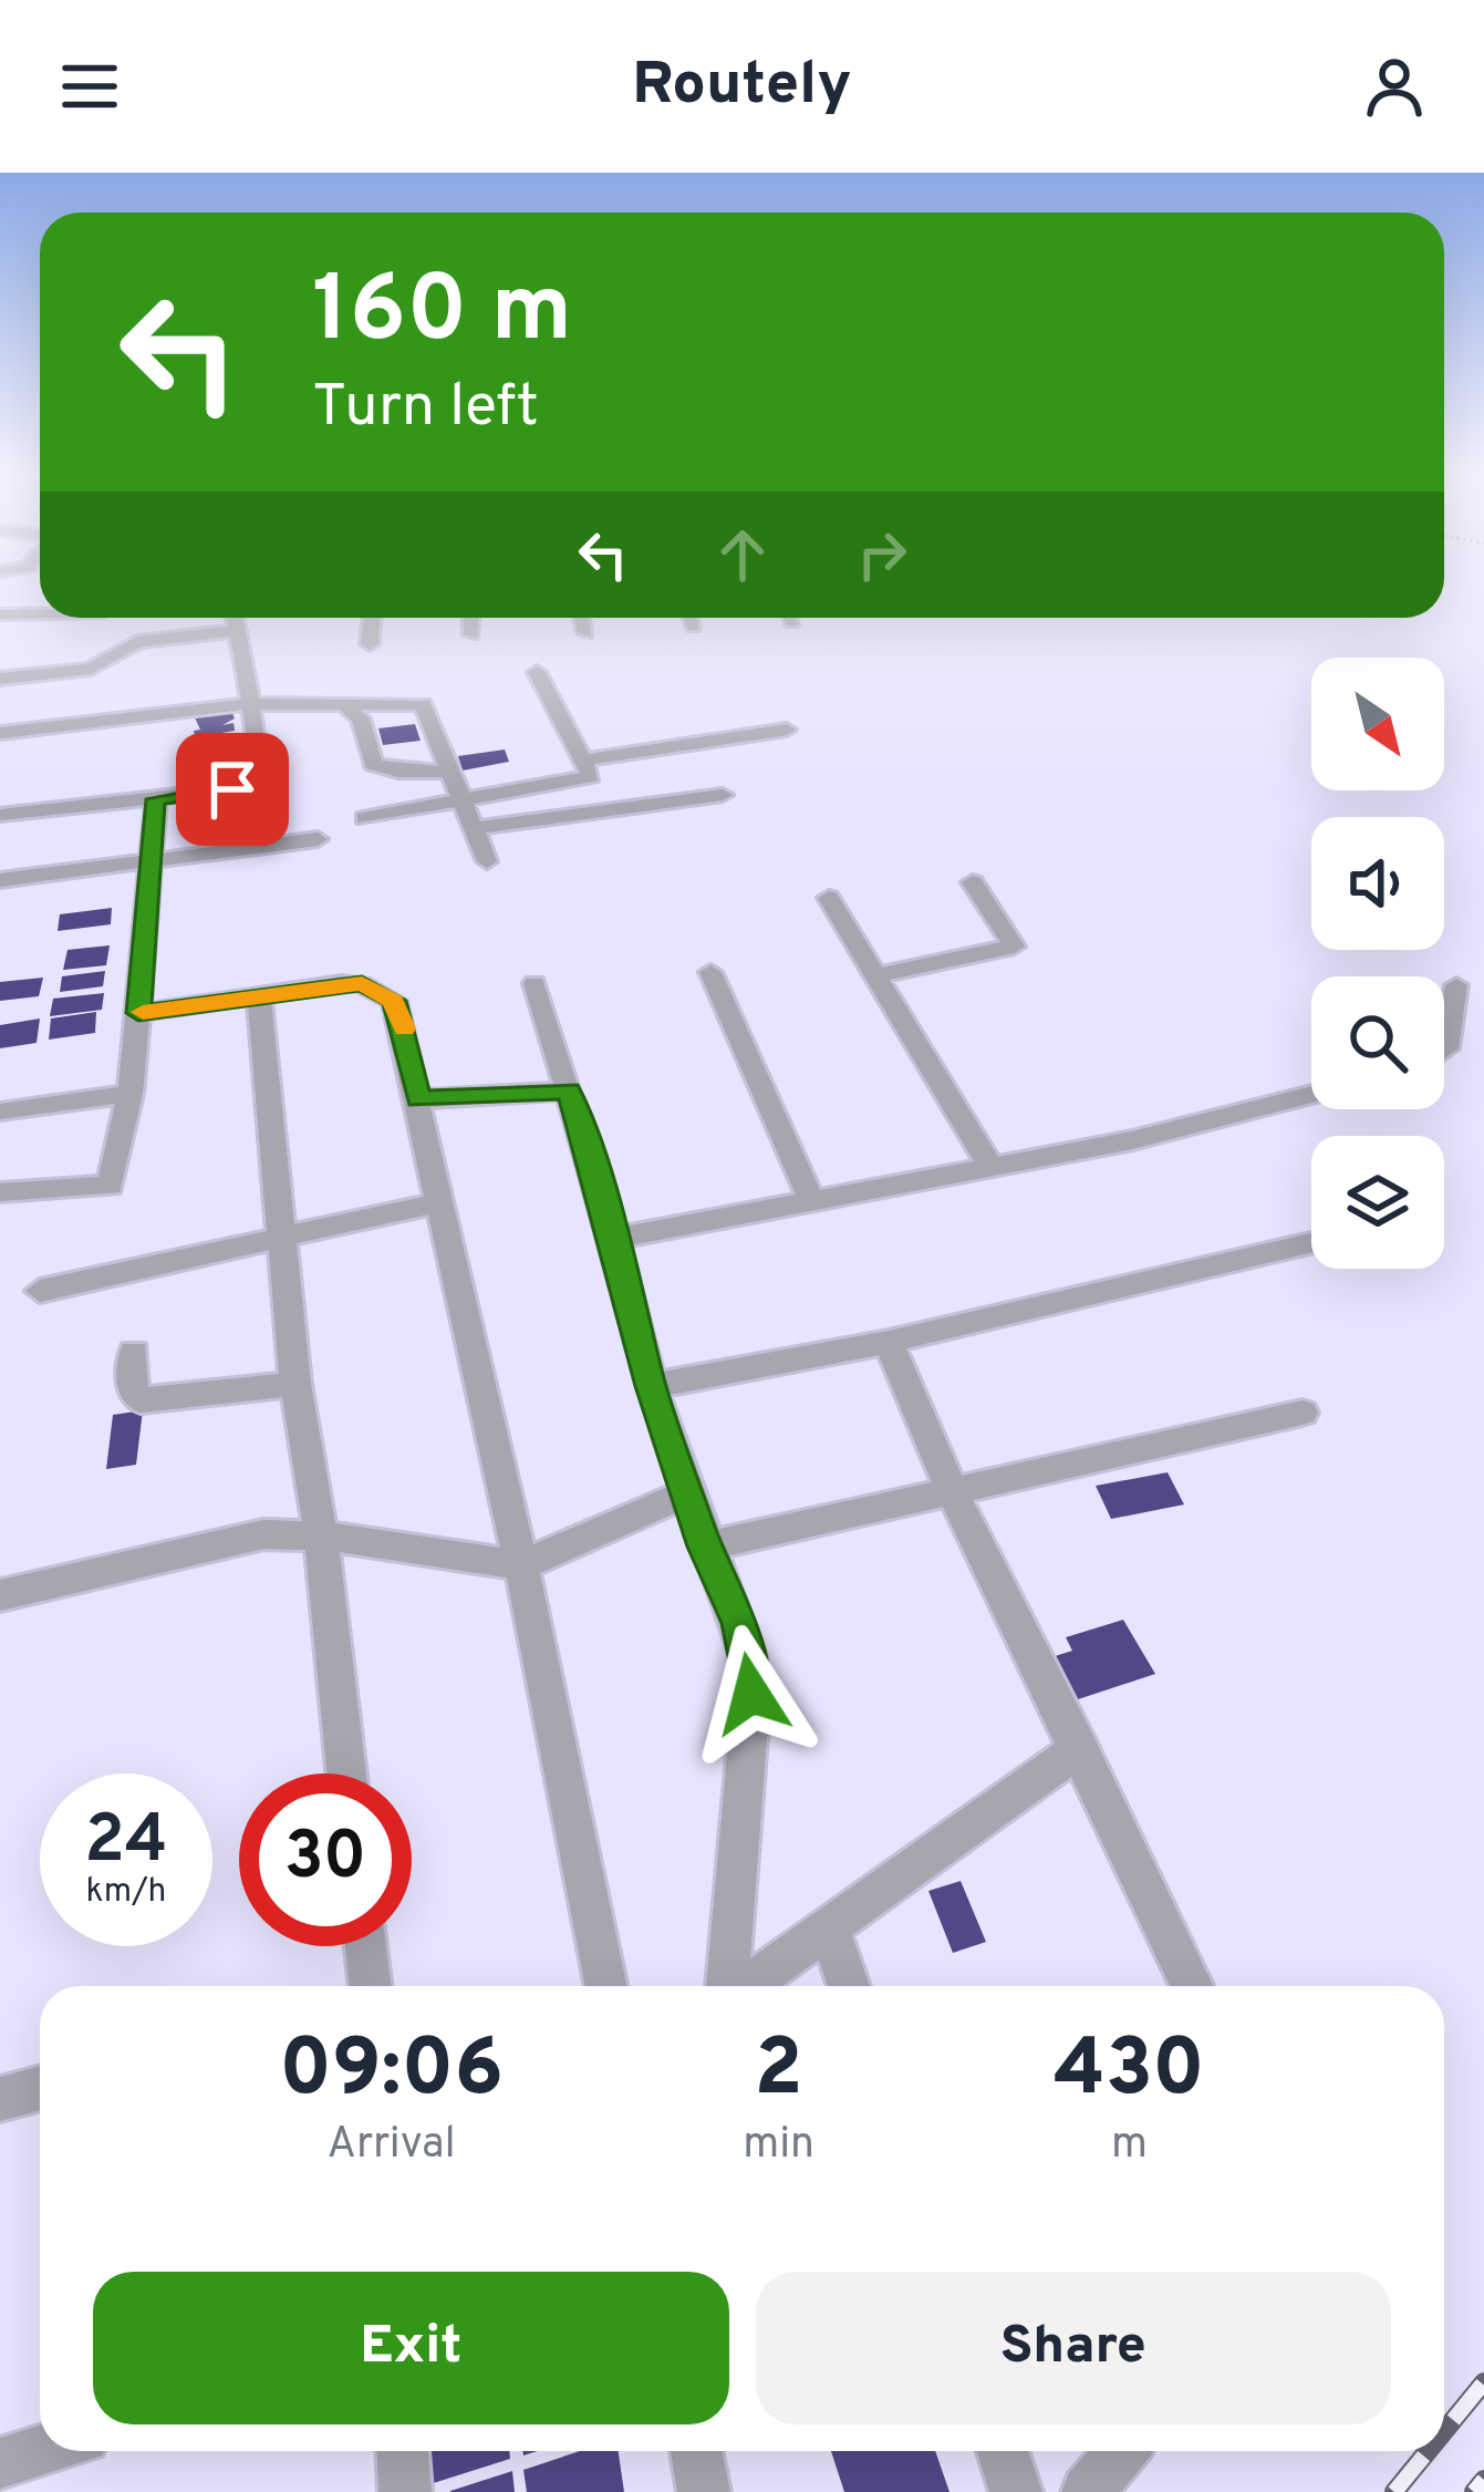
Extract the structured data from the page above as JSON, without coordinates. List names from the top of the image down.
{
  "north": "bottom right",
  "page": {
    "header": "Routely",
    "turn": ["160 m", "Turn left"],
    "speed": "24 km/h",
    "limit": "30",
    "eta": [
      "09:06",
      "Arrival",
      "2",
      "min",
      "430",
      "m"
    ],
    "buttons": ["Exit", "Share"]
  }
}
